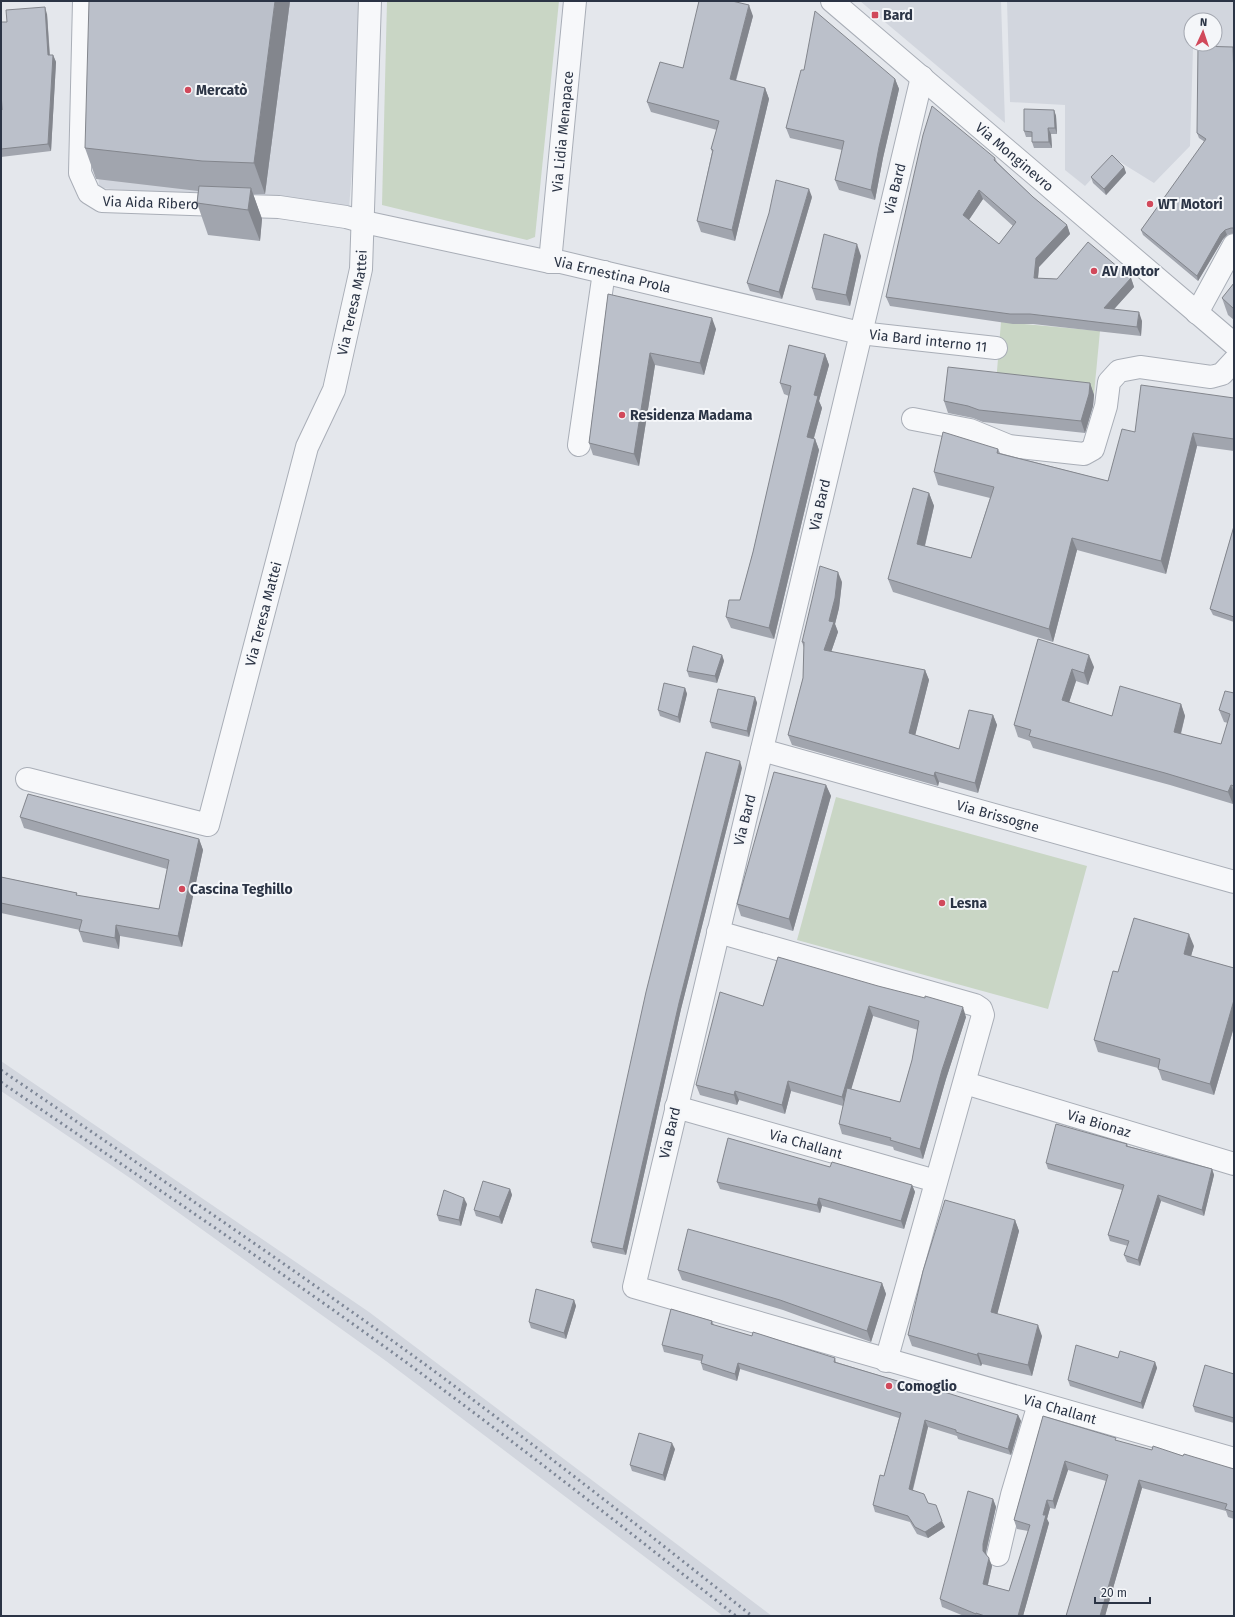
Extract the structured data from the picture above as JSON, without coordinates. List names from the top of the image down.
{
  "streets": {
    "street": [
      "Via Lidia Menapace",
      "Via Monginevro",
      "Via Bard",
      "Via Aida Ribero",
      "Via Ernestina Prola",
      "Via Teresa Mattei",
      "Via Bard interno 11",
      "Via Brissogne",
      "Via Bionaz",
      "Via Challant"
    ]
  },
  "crossings": [
    ["Via Lidia Menapace", "Via Ernestina Prola"],
    ["Via Monginevro", "Via Bard"],
    ["Via Bard", "Via Ernestina Prola"],
    ["Via Bard", "Via Bard interno 11"],
    ["Via Bard", "Via Brissogne"],
    ["Via Bard", "Via Challant"],
    ["Via Aida Ribero", "Via Ernestina Prola"],
    ["Via Aida Ribero", "Via Teresa Mattei"],
    ["Via Ernestina Prola", "Via Teresa Mattei"],
    ["Via Ernestina Prola", "Via Bard interno 11"]
  ],
  "places": {
    "transit": ["Bard"],
    "other": [
      "Mercatò",
      "WT Motori",
      "AV Motor",
      "Residenza Madama",
      "Cascina Teghillo",
      "Lesna",
      "Comoglio"
    ]
  },
  "scale_bar": "20 m",
  "north": "top"
}
